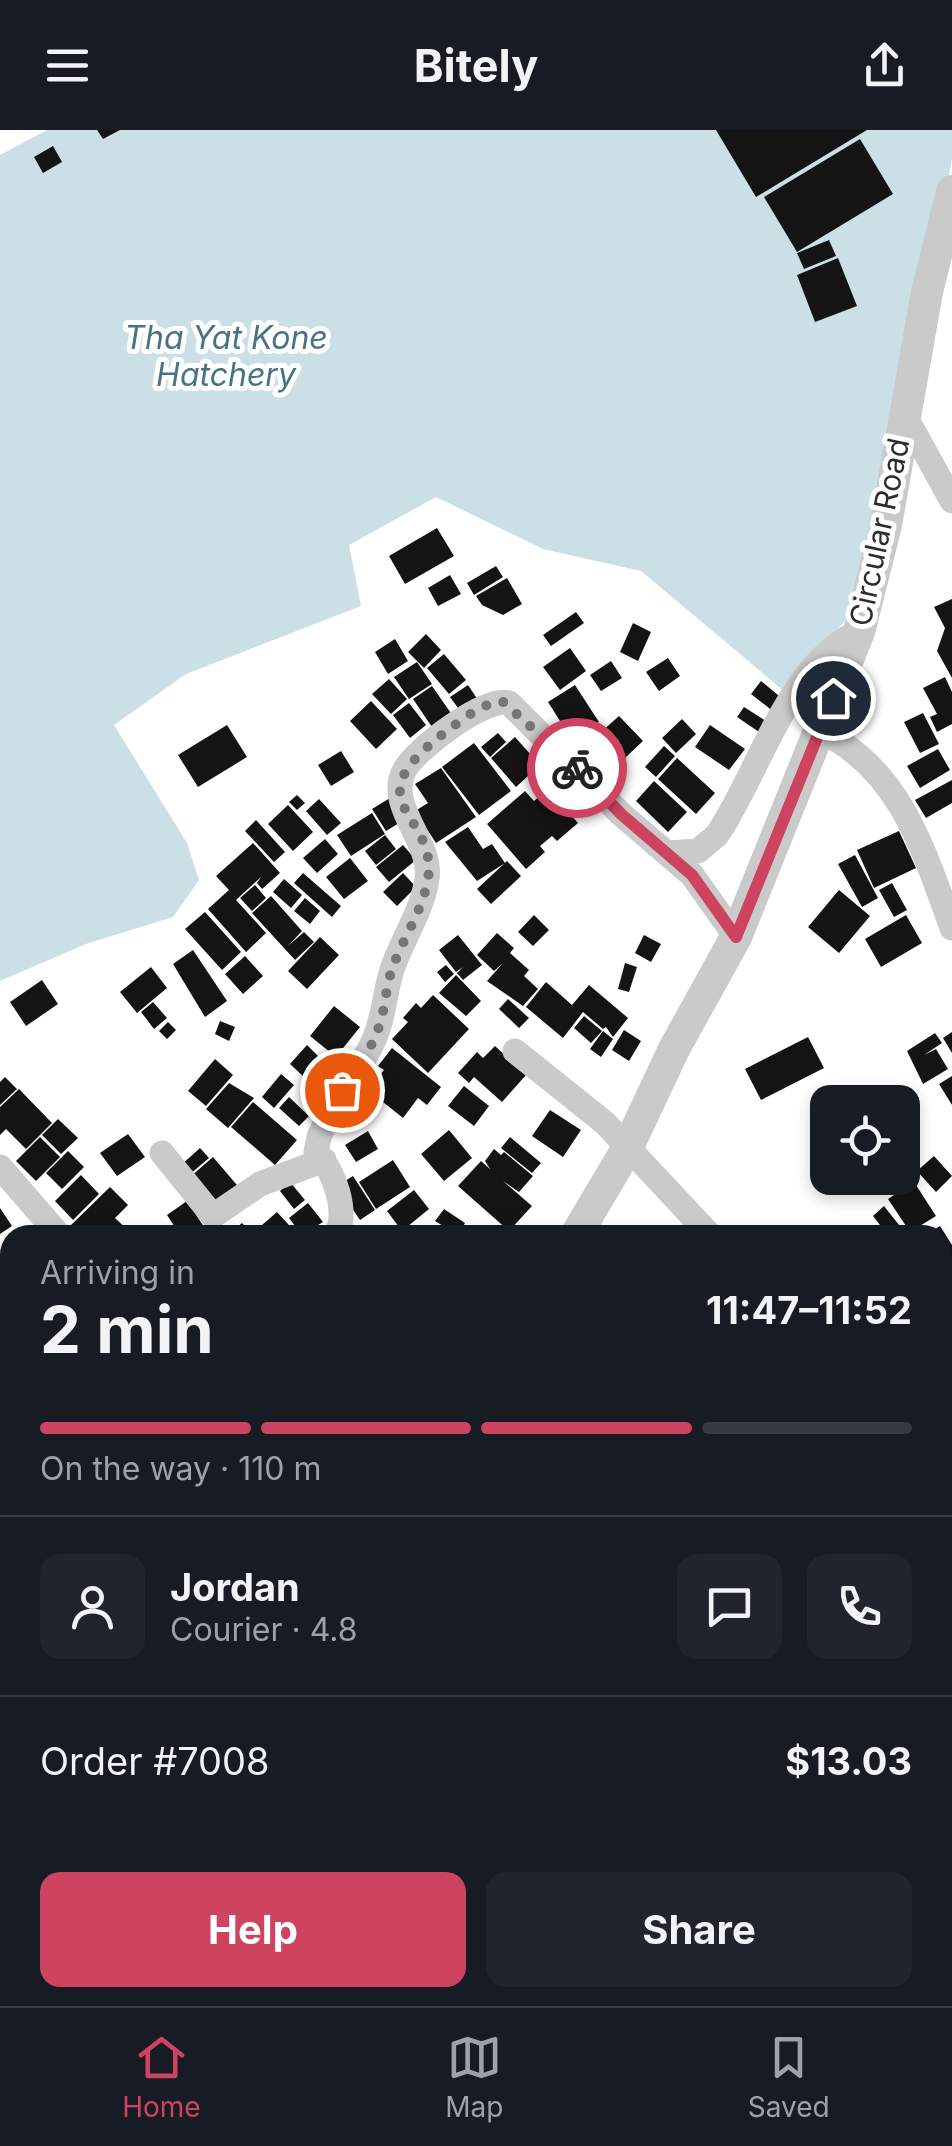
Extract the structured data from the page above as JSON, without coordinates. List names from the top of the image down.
{
  "streets": {
    "street": ["Circular Road"]
  },
  "water": ["Tha Yat Kone Hatchery"],
  "page": {
    "header": "Bitely",
    "heading": ["2 min", "Arriving in", "11:47–11:52"],
    "panel": [
      "Jordan",
      "Courier · 4.8",
      "Order #7008",
      "$13.03"
    ],
    "bar": "On the way · 110 m",
    "buttons": ["Help", "Share"],
    "tabs": ["Home", "Map", "Saved"]
  }
}
